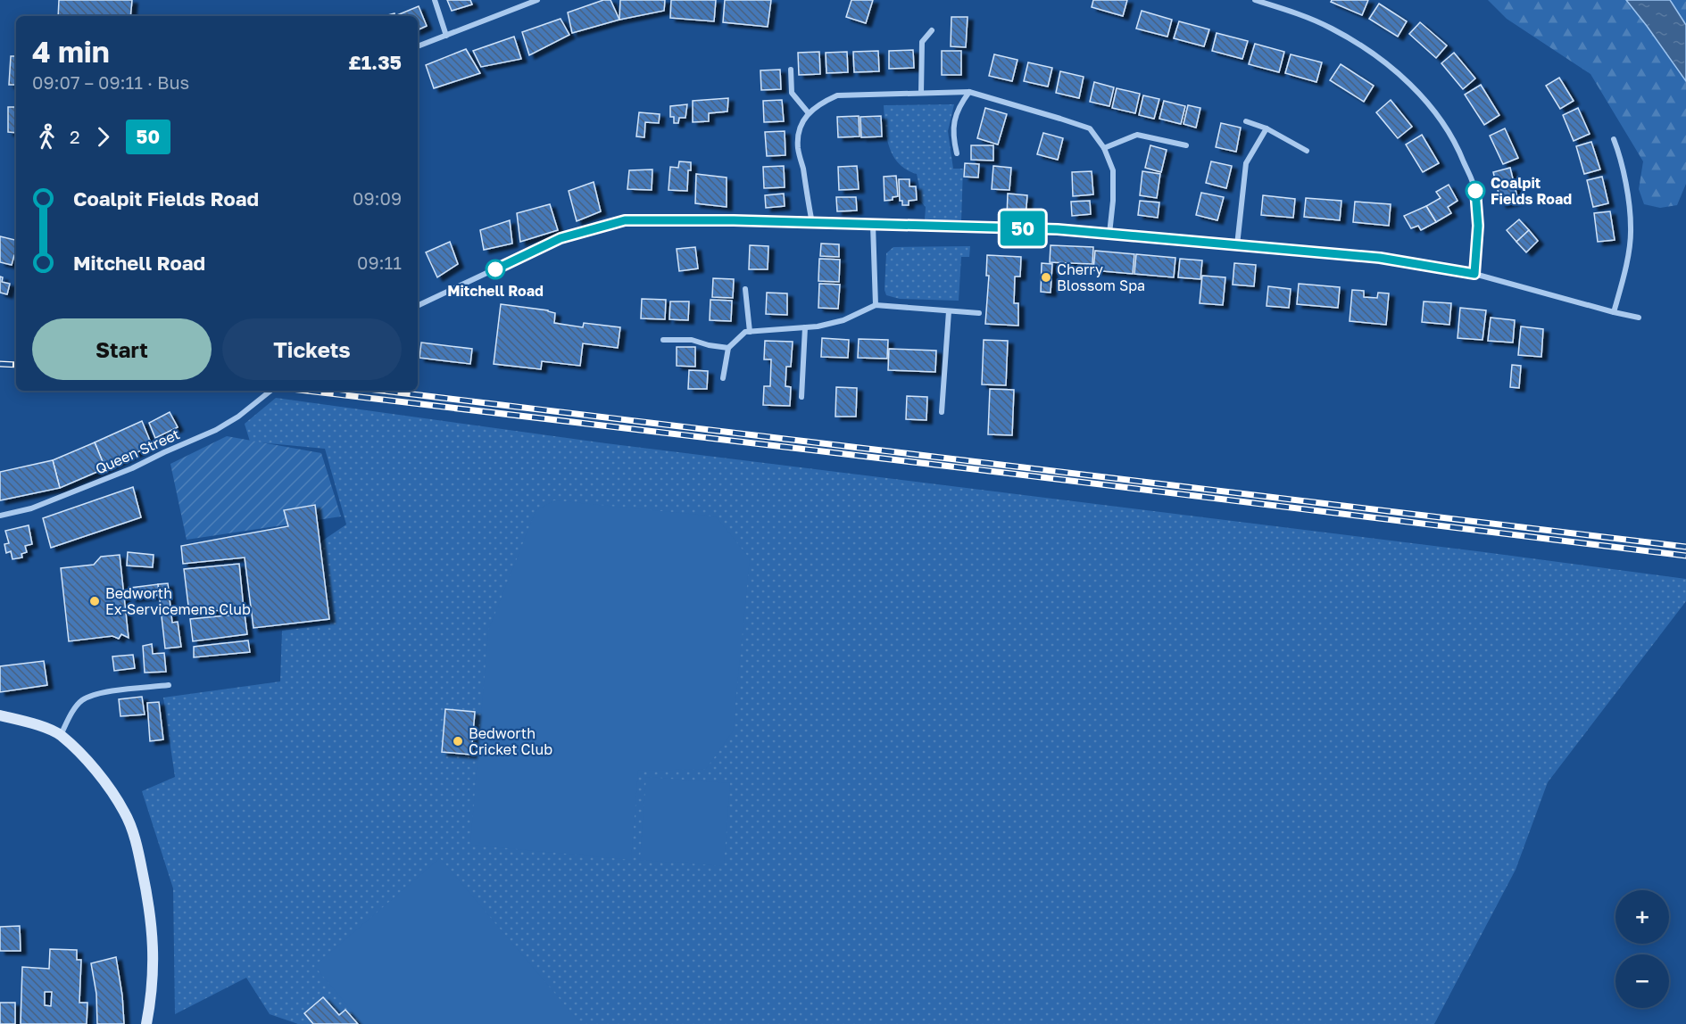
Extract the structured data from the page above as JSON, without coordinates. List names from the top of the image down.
{
  "streets": {
    "street": ["Queen Street"]
  },
  "places": [
    "Coalpit Fields Road",
    "Mitchell Road",
    "Cherry Blossom Spa",
    "Bedworth Ex-Servicemens Club",
    "Bedworth Cricket Club"
  ],
  "lines": ["bus line 50"],
  "page": {
    "on_map": "50",
    "heading": ["4 min", "09:07 – 09:11 · Bus", "£1.35"],
    "legs": ["2", "50"],
    "list": [
      {
        "name": "Coalpit Fields Road",
        "value": "09:09"
      },
      {
        "name": "Mitchell Road",
        "value": "09:11"
      }
    ],
    "buttons": ["Start", "Tickets"],
    "map_buttons": ["+", "−"]
  }
}
